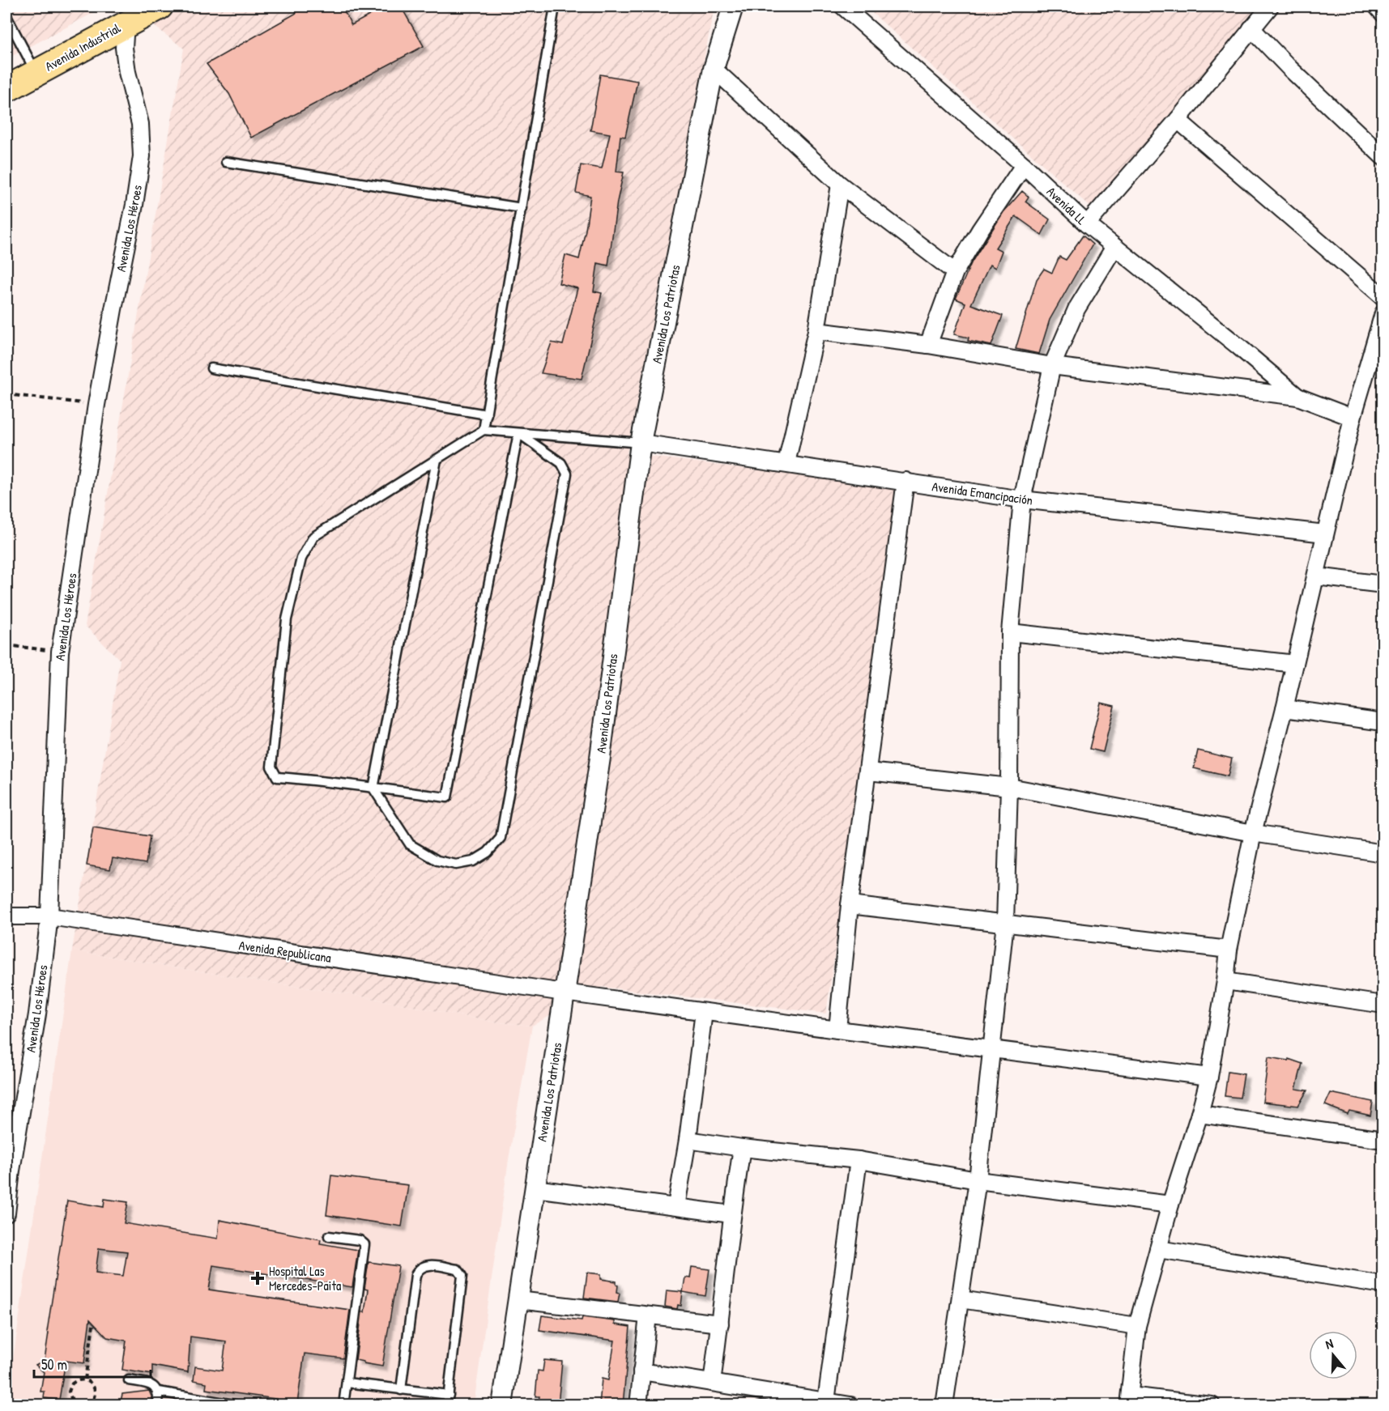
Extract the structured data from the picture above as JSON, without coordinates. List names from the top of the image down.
{
  "streets": {
    "main road": ["Avenida Industrial"],
    "street": [
      "Avenida LL",
      "Avenida Los Héroes",
      "Avenida Los Patriotas",
      "Avenida Emancipación",
      "Avenida Republicana"
    ]
  },
  "crossings": [
    ["Avenida Industrial", "Avenida Los Héroes"],
    ["Avenida Los Héroes", "Avenida Republicana"],
    ["Avenida Los Patriotas", "Avenida Emancipación"],
    ["Avenida Los Patriotas", "Avenida Republicana"]
  ],
  "places": {
    "health": ["Hospital Las Mercedes-Paita"]
  },
  "scale_bar": "50 m",
  "north": "top"
}
